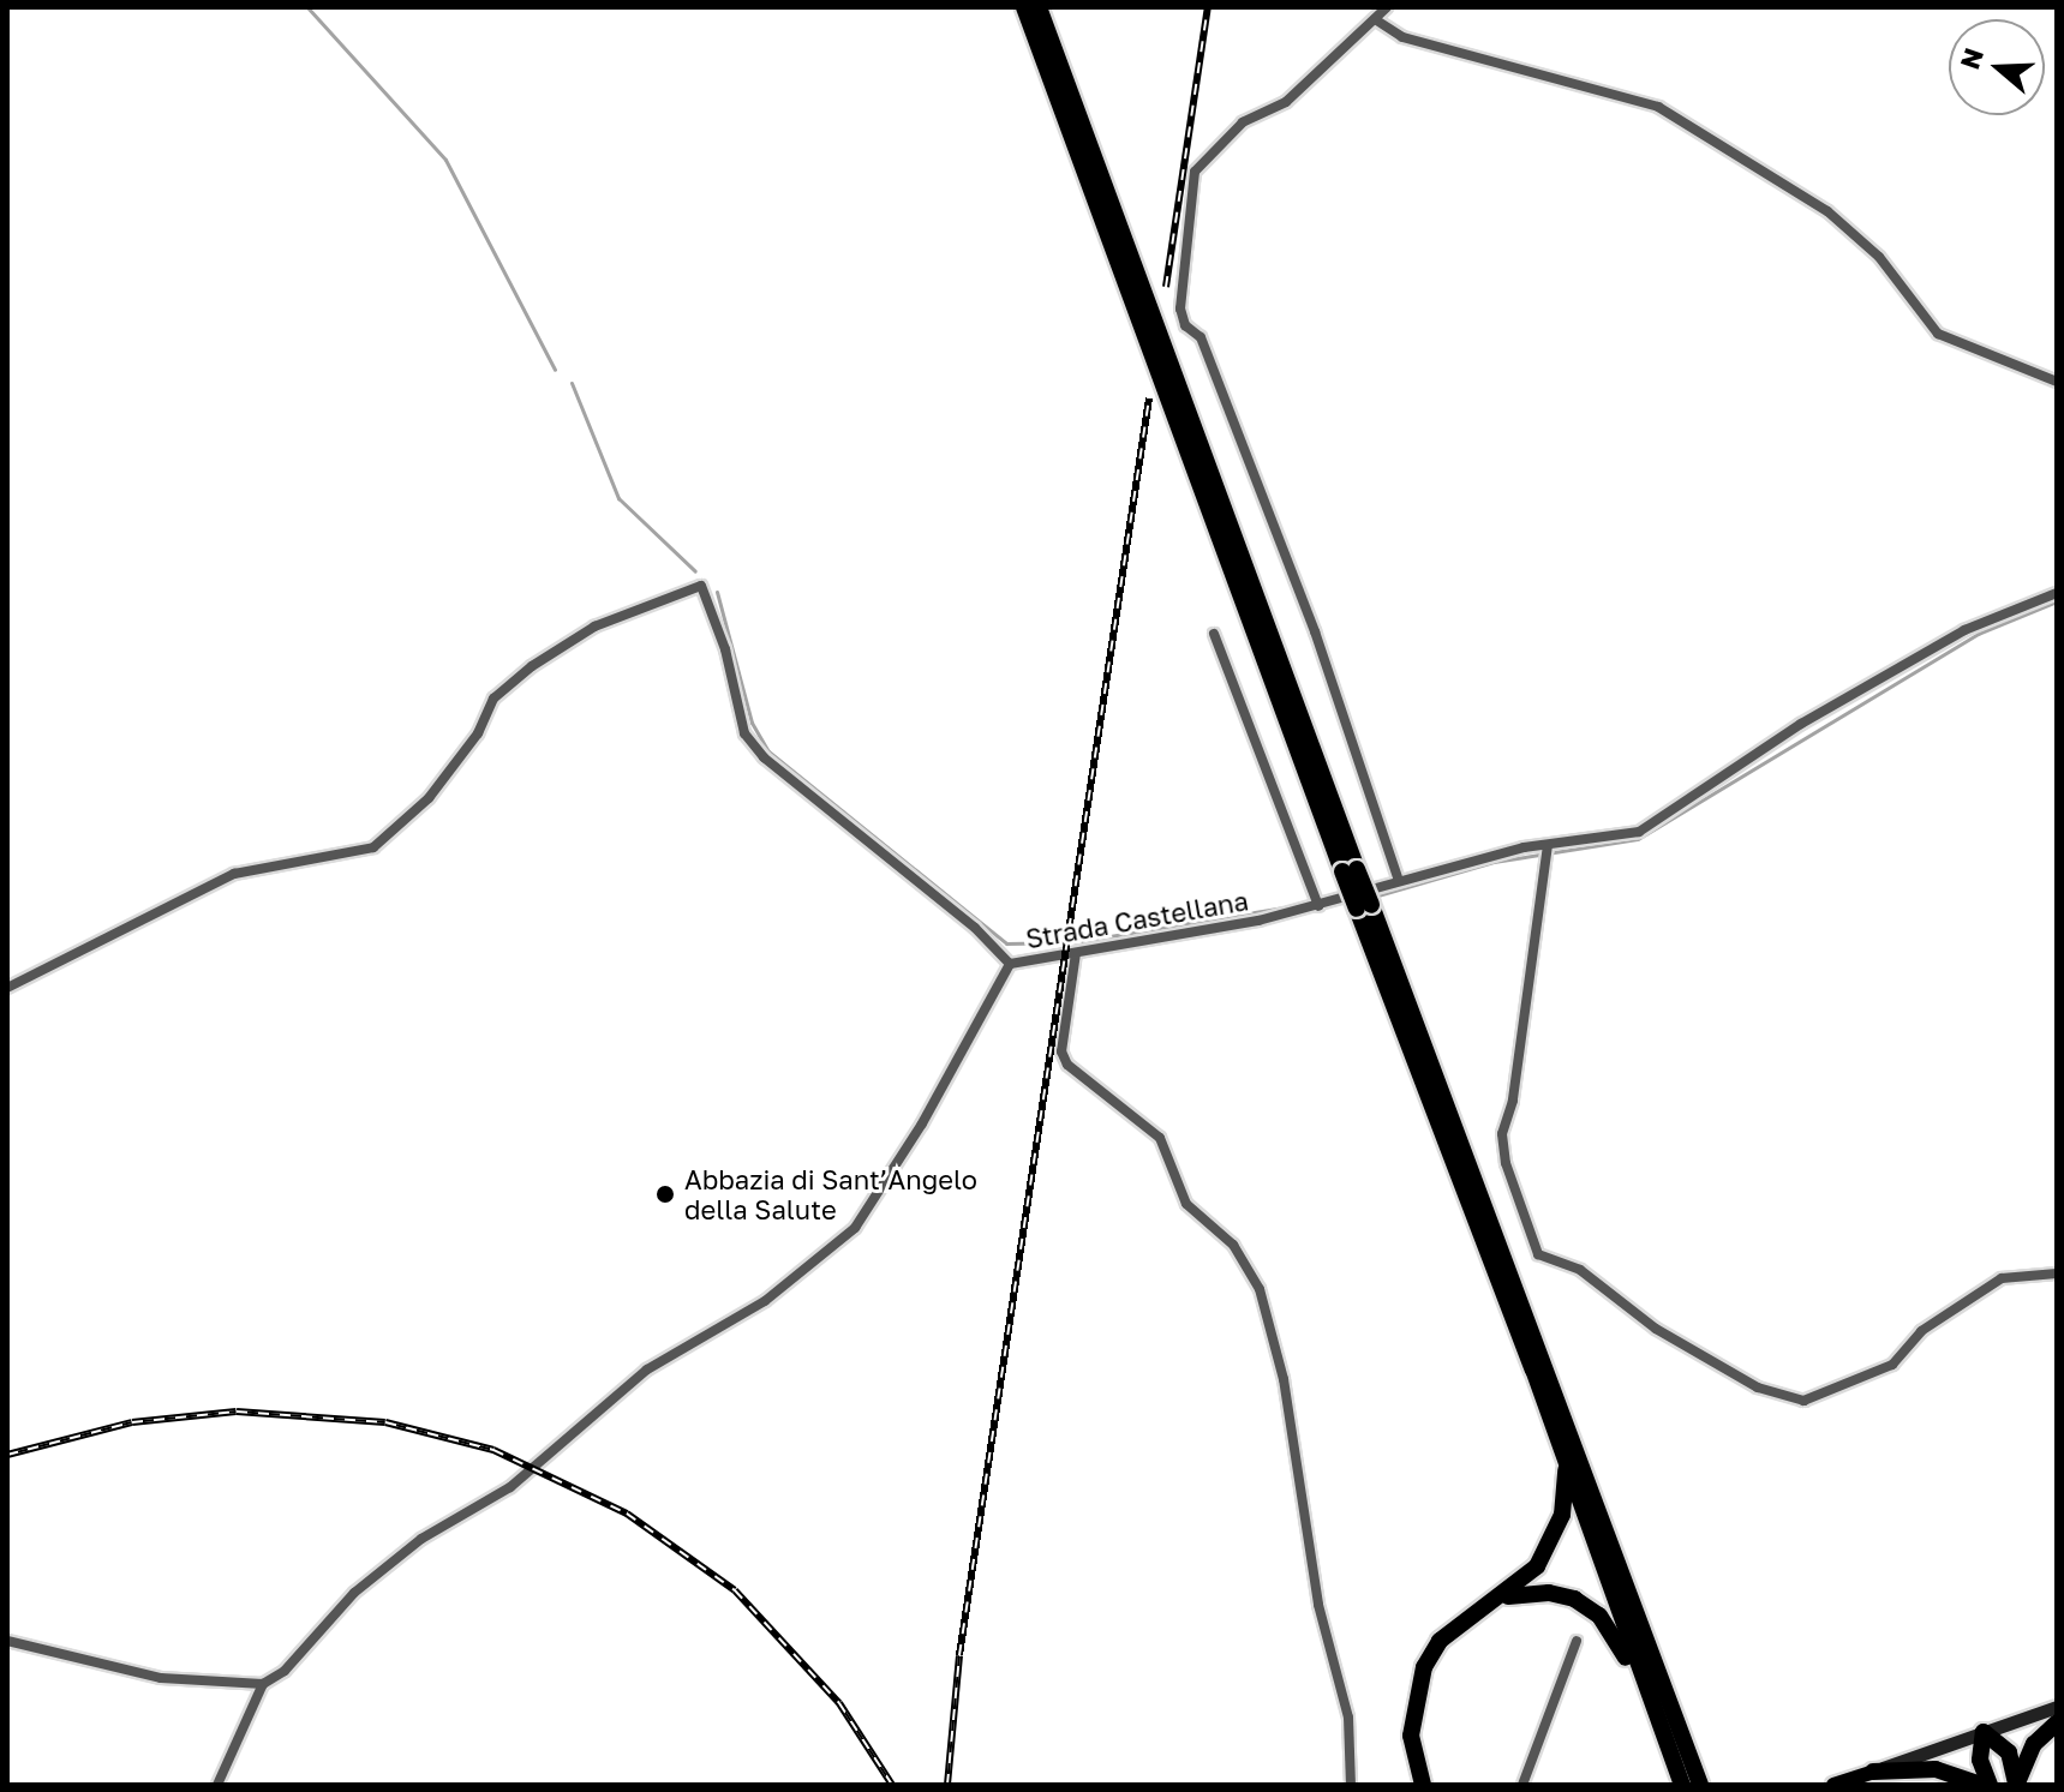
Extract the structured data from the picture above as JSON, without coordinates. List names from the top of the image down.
{
  "streets": {
    "street": ["Strada Castellana"]
  },
  "places": ["Abbazia di Sant’Angelo della Salute"],
  "north": "left"
}
